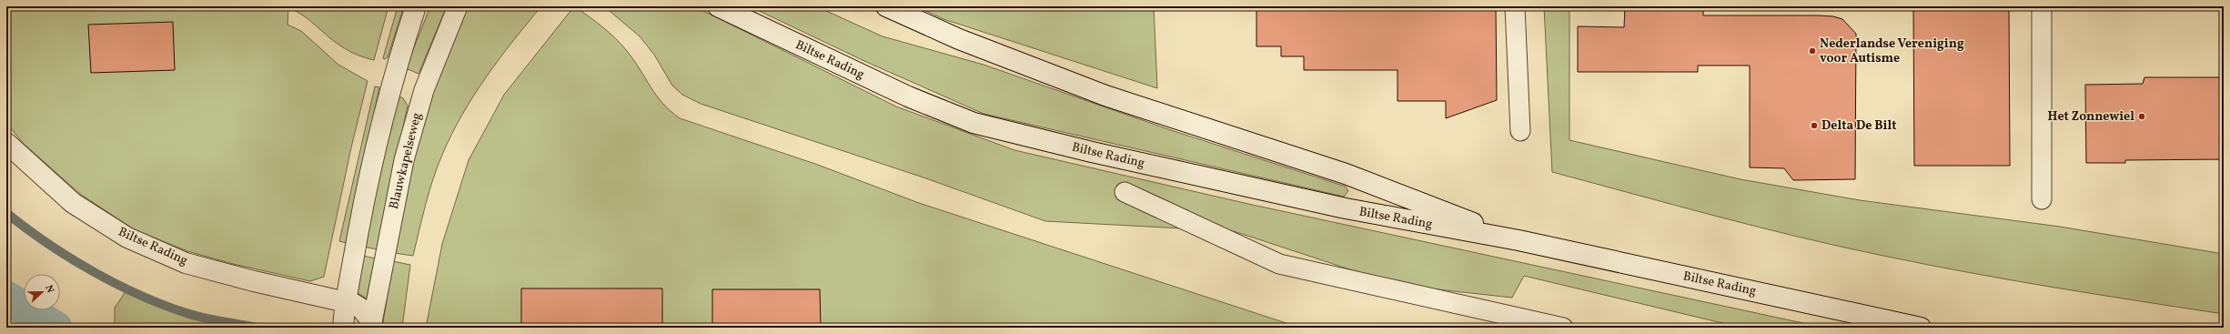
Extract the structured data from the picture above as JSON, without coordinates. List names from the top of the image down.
{
  "streets": {
    "main road": ["Biltse Rading", "Blauwkapelseweg"]
  },
  "crossings": [
    ["Biltse Rading", "Blauwkapelseweg"]
  ],
  "places": ["Nederlandse Vereniging voor Autisme", "Het Zonnewiel", "Delta De Bilt"],
  "north": "right"
}
